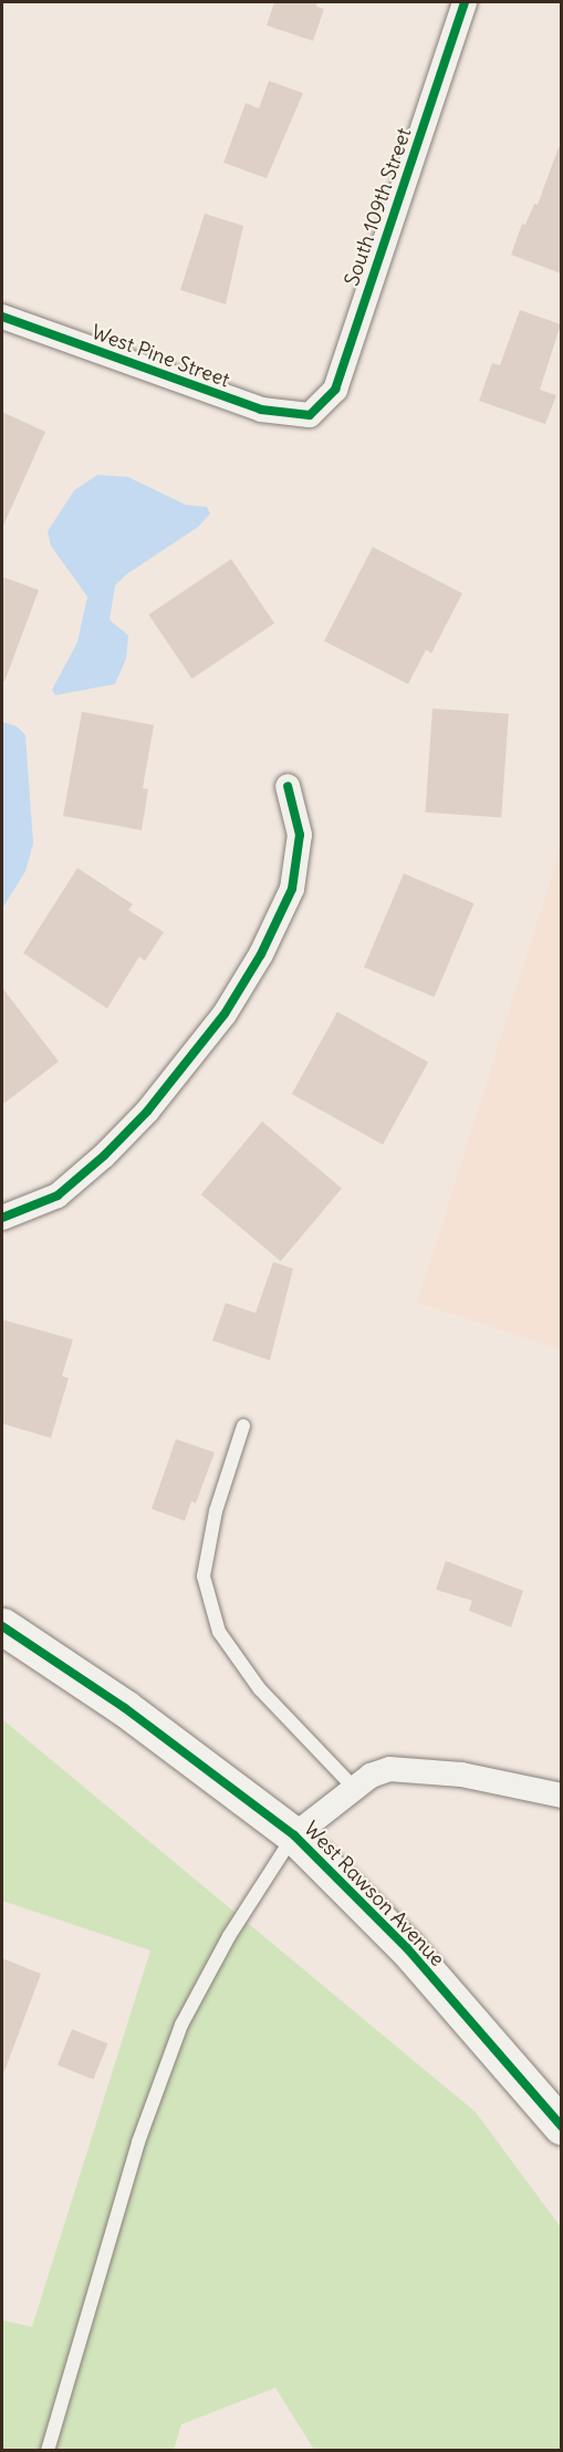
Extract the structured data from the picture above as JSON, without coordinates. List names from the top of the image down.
{
  "streets": {
    "street": ["South 109th Street", "West Pine Street", "West Rawson Avenue"]
  },
  "crossings": [
    ["South 109th Street", "West Pine Street"]
  ]
}
